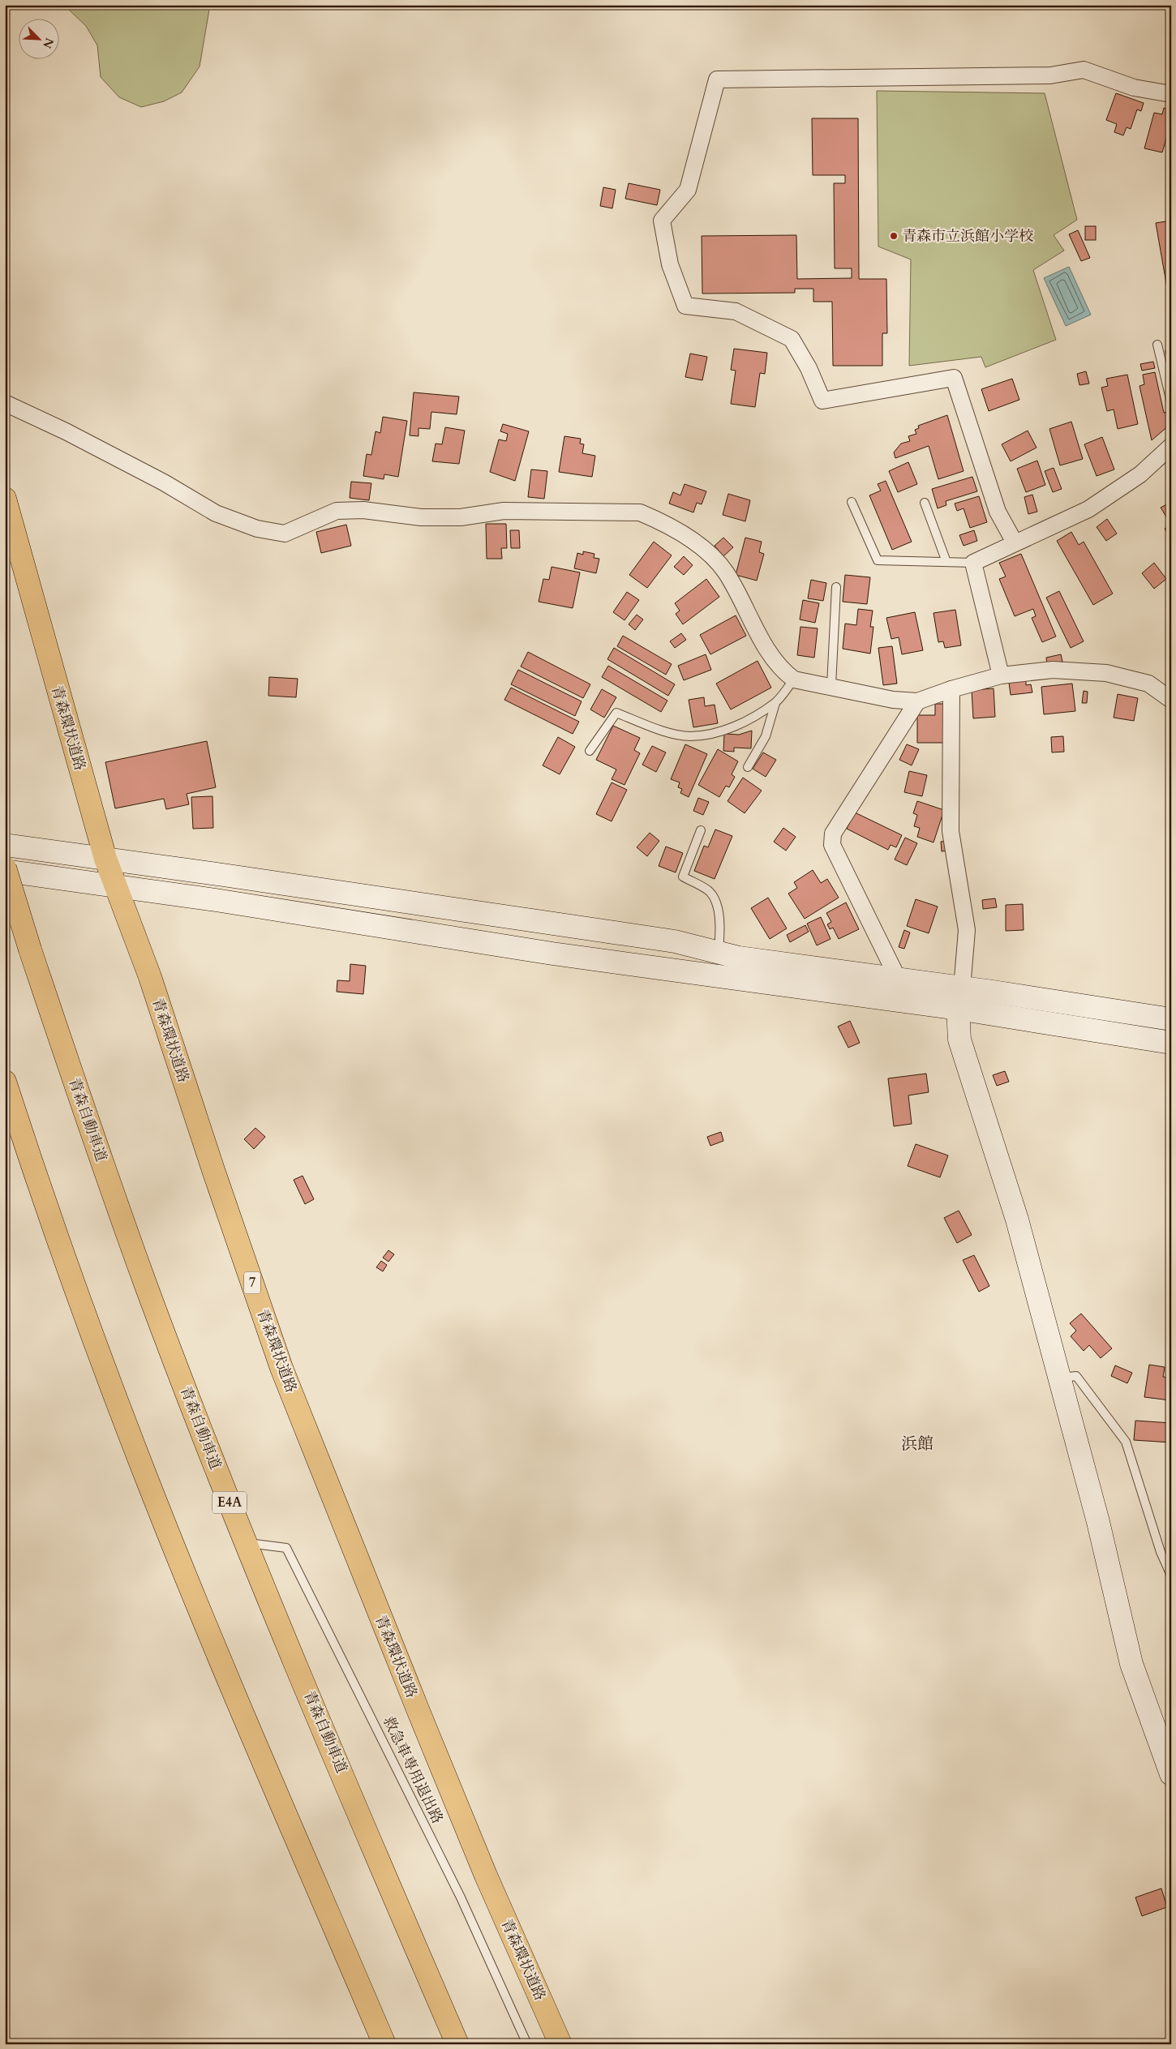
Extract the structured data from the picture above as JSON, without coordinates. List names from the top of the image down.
{
  "streets": {
    "highway": [
      "青森環状道路",
      "青森自動車道",
      "7",
      "E4A"
    ],
    "lane": ["救急車専用退出路"]
  },
  "crossings": [
    ["青森自動車道", "救急車専用退出路"]
  ],
  "districts": ["浜館"],
  "places": ["青森市立浜館小学校"],
  "north": "bottom right"
}
